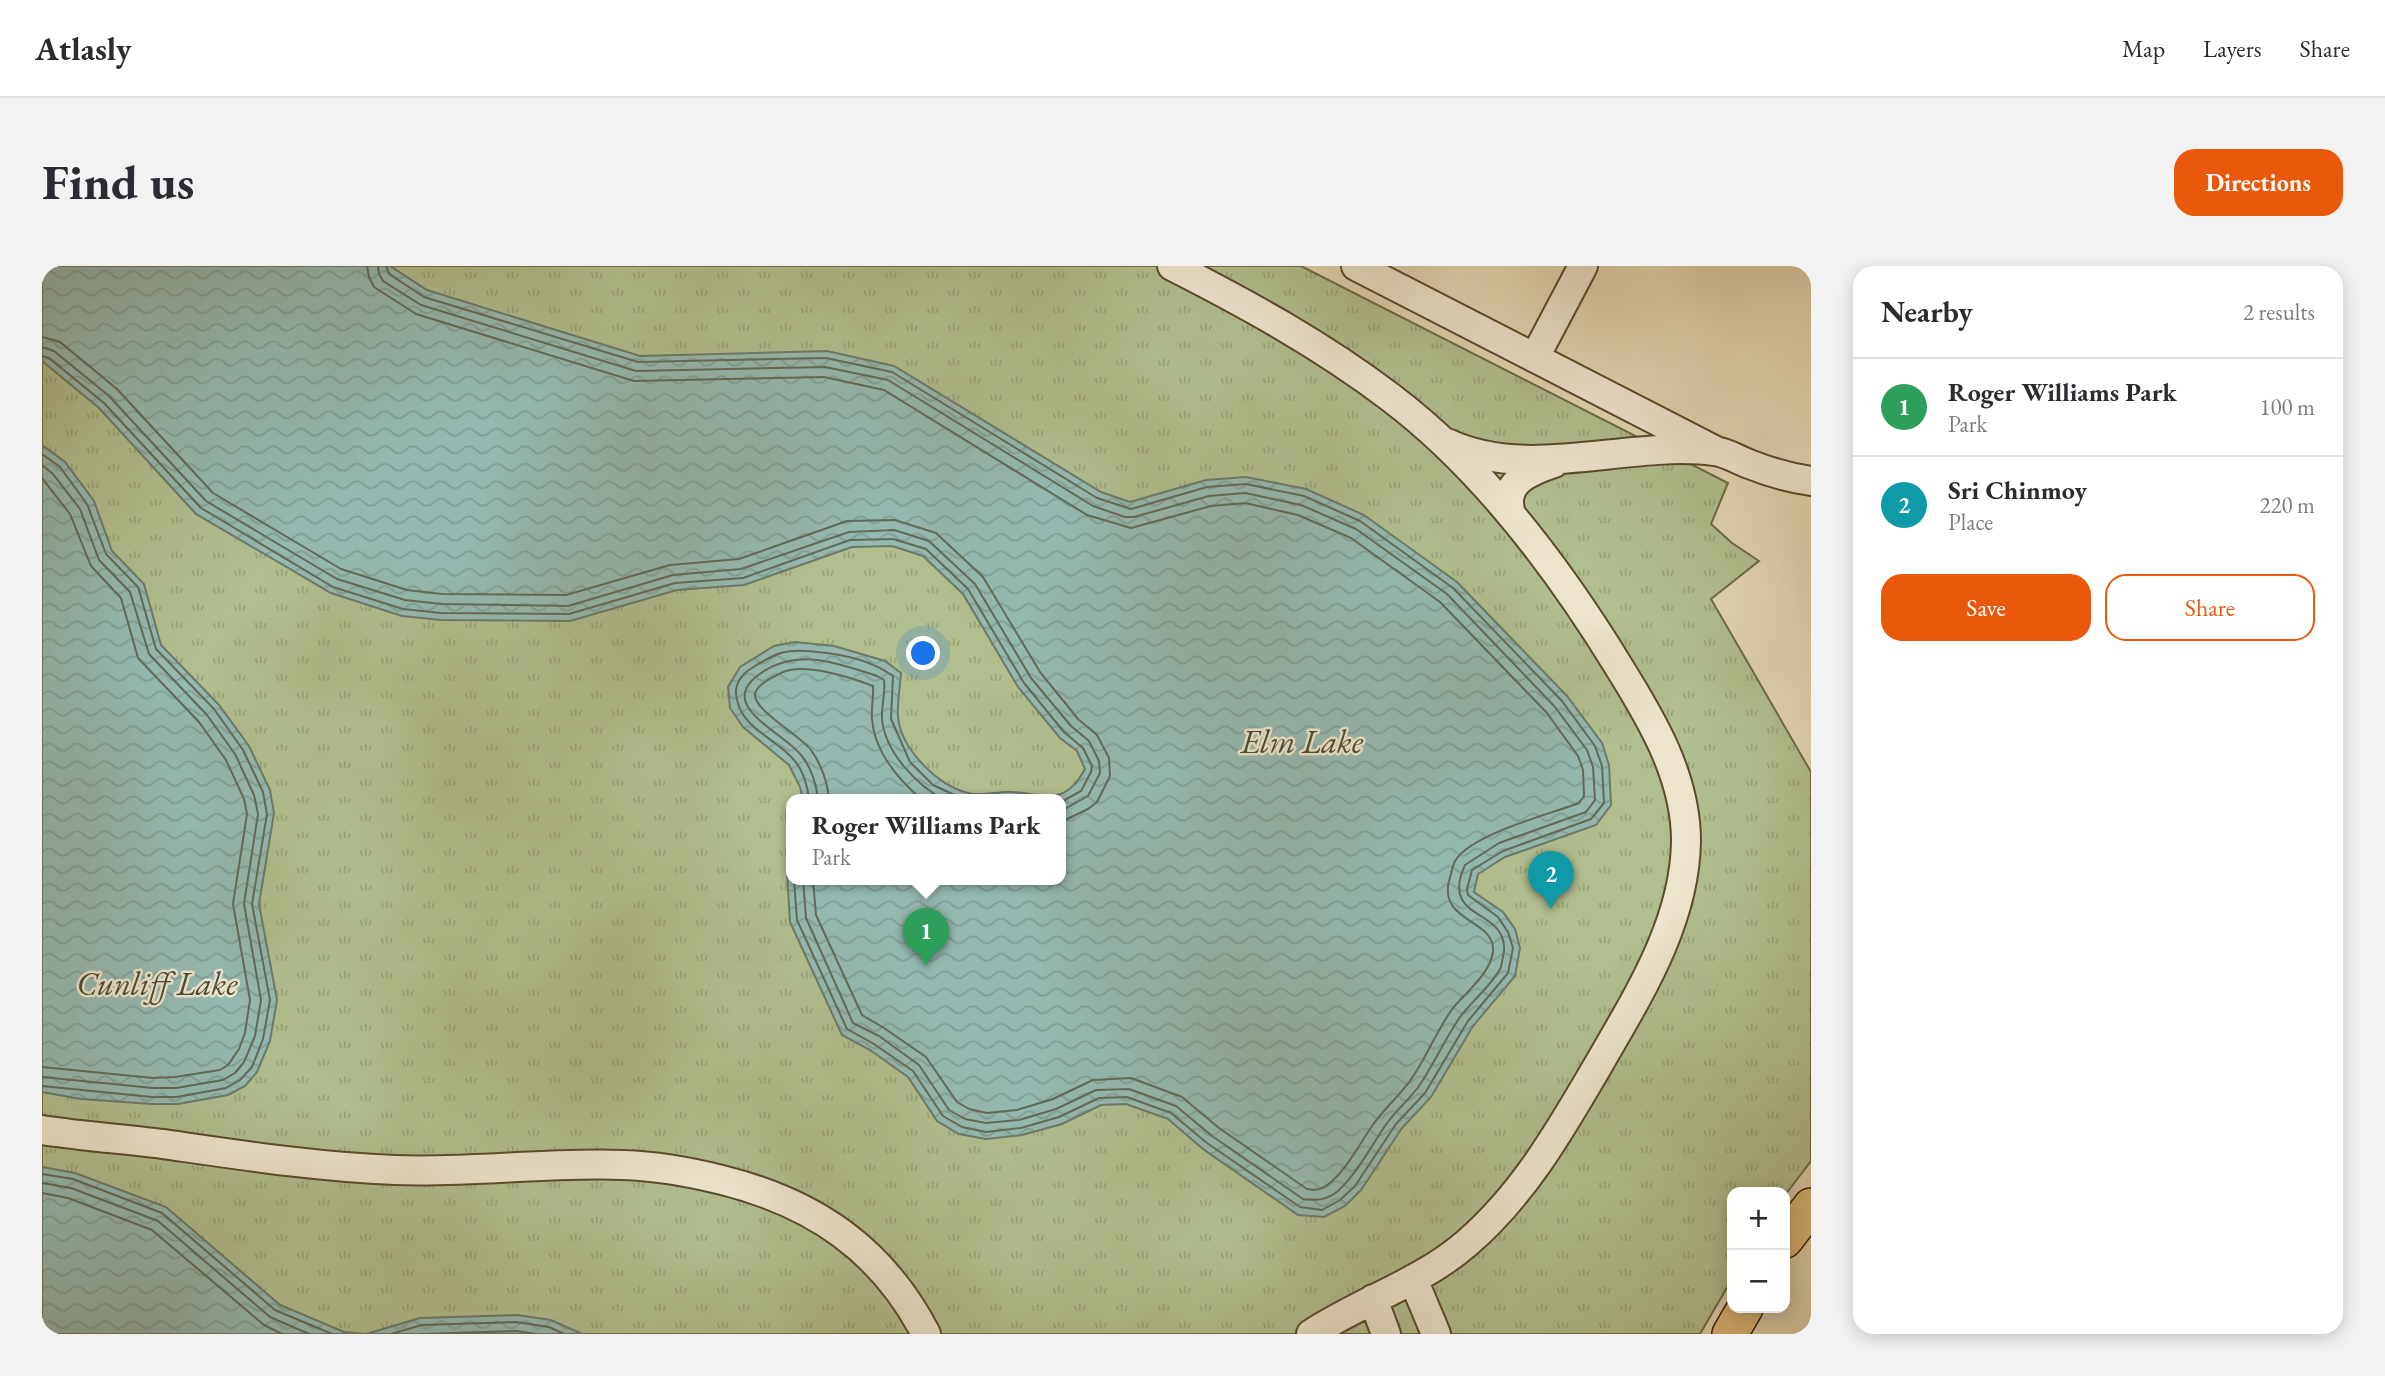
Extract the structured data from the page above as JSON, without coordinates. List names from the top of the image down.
{
  "water": ["Elm Lake", "Cunliff Lake"],
  "page": {
    "header": "Atlasly",
    "nav": ["Map", "Layers", "Share"],
    "buttons": [
      "Directions",
      ["Save", "Share"]
    ],
    "title": "Find us",
    "heading": ["Nearby", "2 results"],
    "list": [
      {
        "mark": "1",
        "name": "Roger Williams Park",
        "note": "Park",
        "value": "100 m"
      },
      {
        "mark": "2",
        "name": "Sri Chinmoy",
        "note": "Place",
        "value": "220 m"
      }
    ],
    "popup": ["Roger Williams Park", "Park"],
    "pins": ["2", "1"],
    "map_buttons": ["+", "−"]
  }
}
